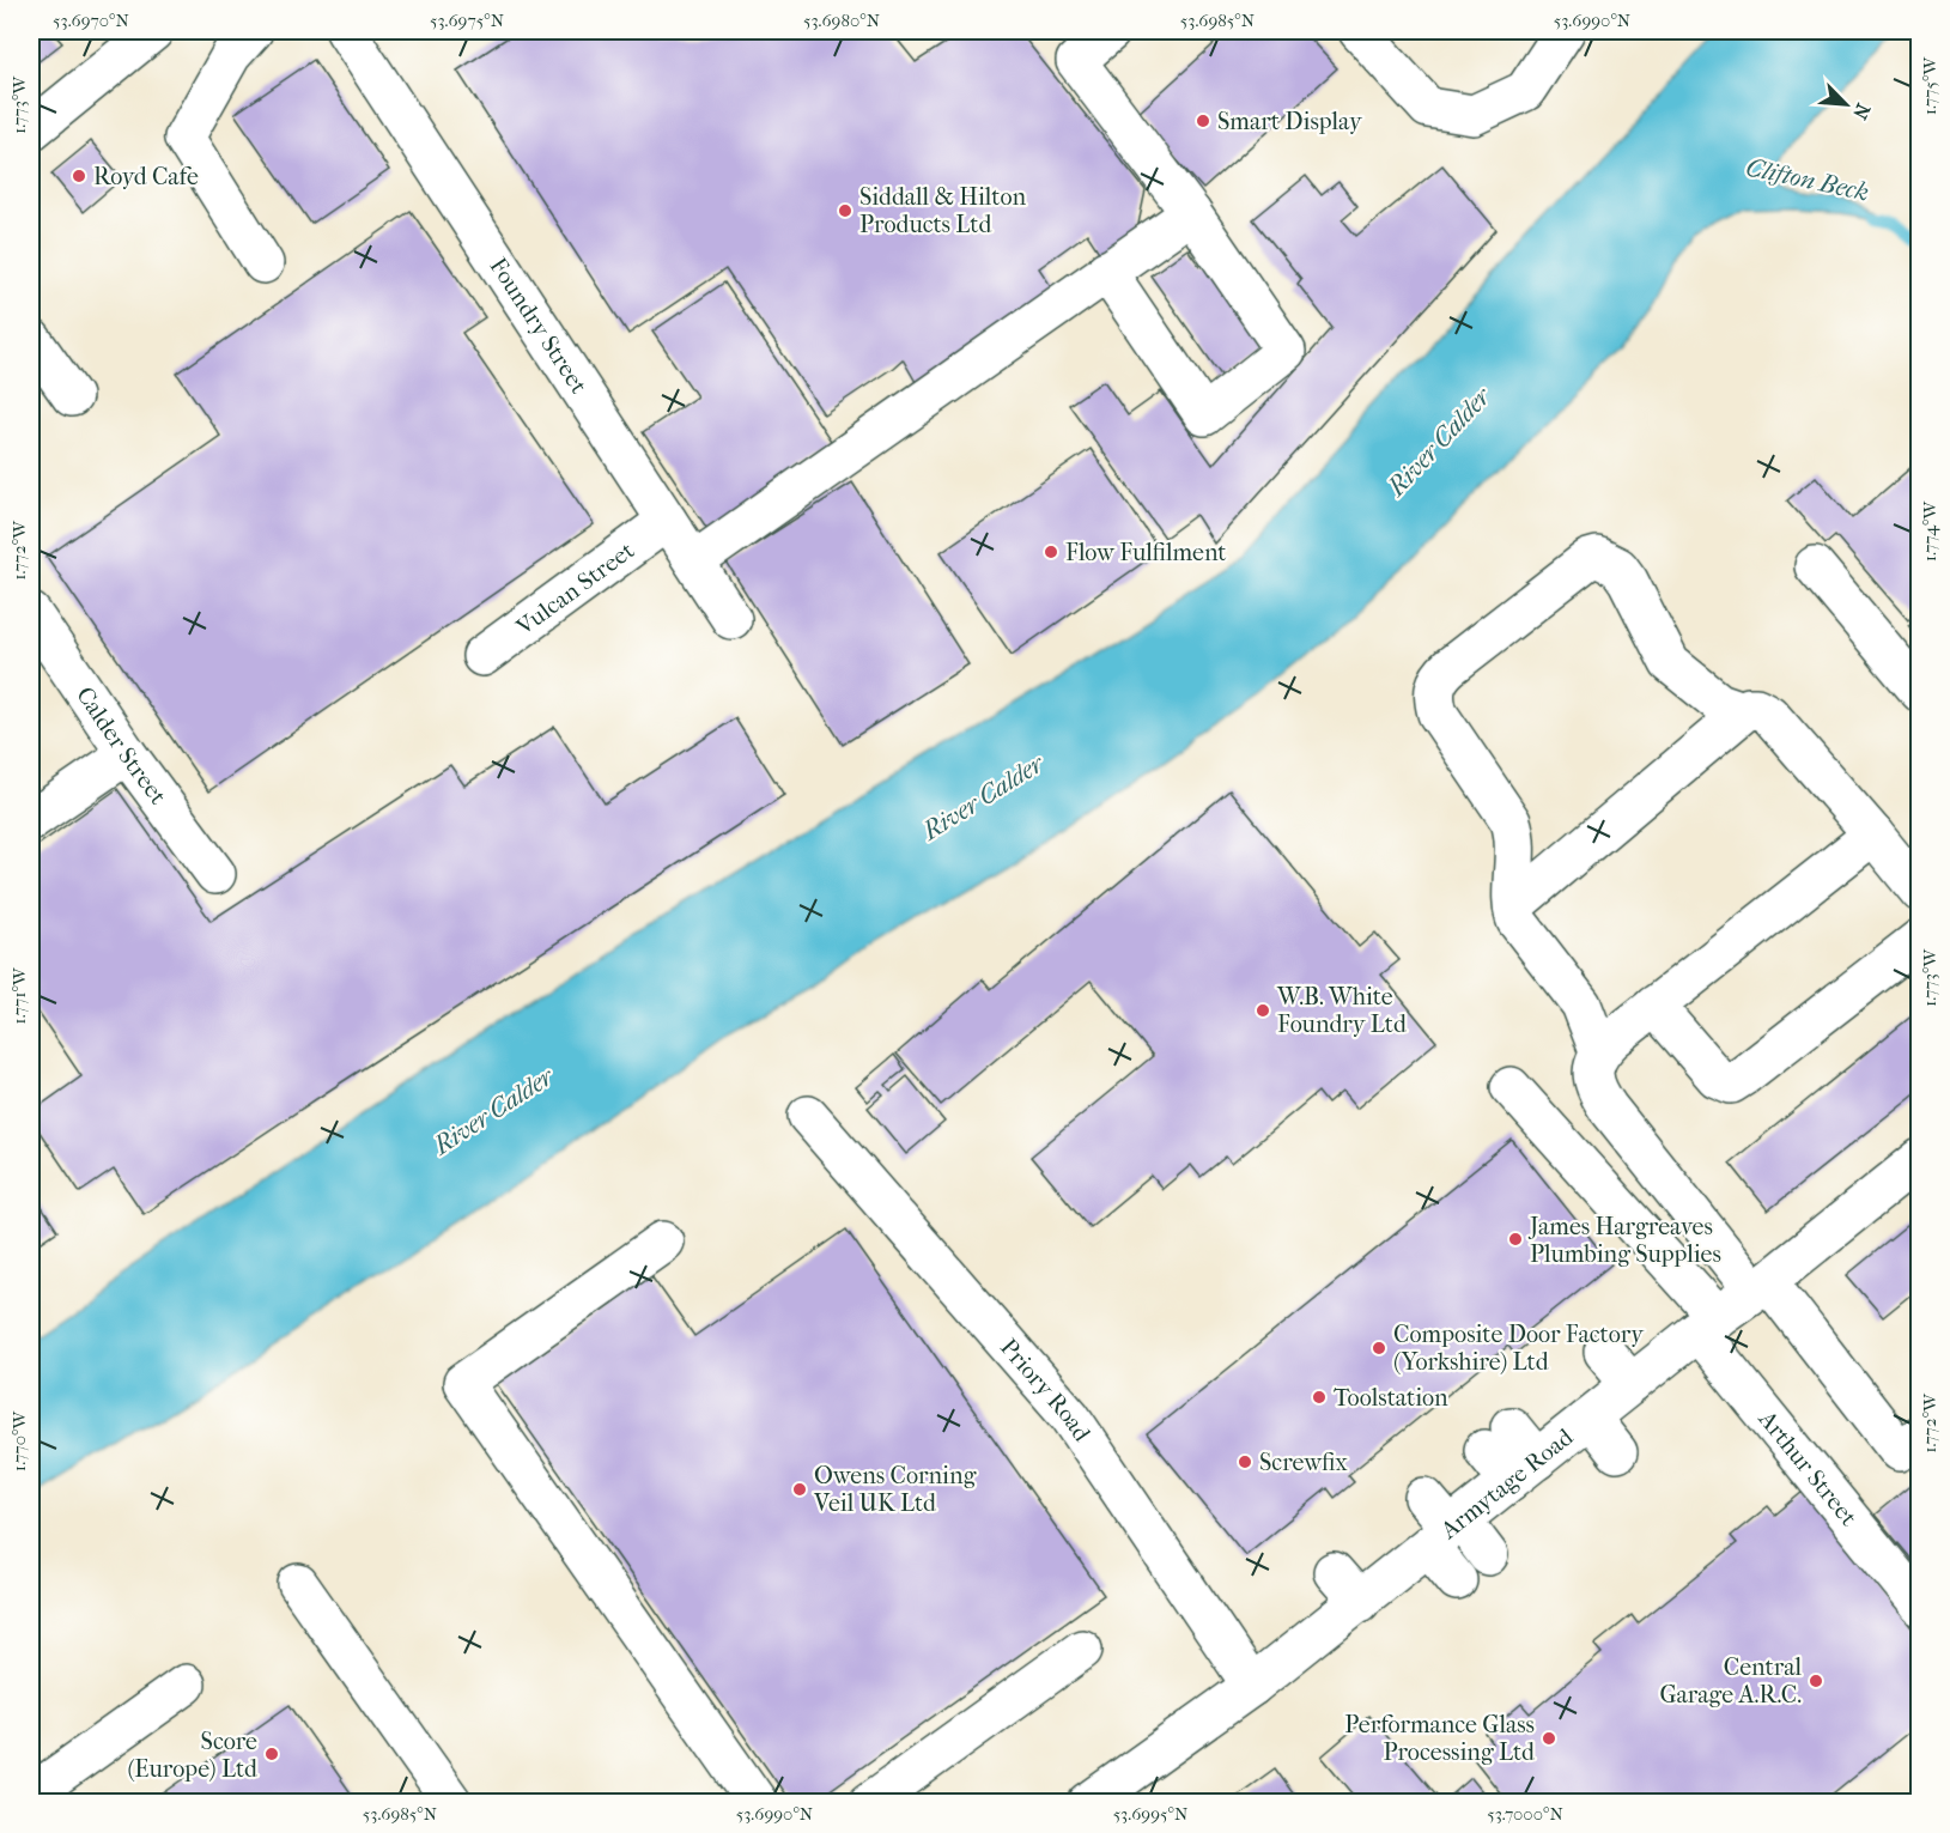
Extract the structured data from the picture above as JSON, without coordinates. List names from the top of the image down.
{
  "streets": {
    "street": [
      "Foundry Street",
      "Vulcan Street",
      "Calder Street",
      "Priory Road",
      "Arthur Street",
      "Armytage Road"
    ]
  },
  "crossings": [
    ["Foundry Street", "Vulcan Street"],
    ["Priory Road", "Armytage Road"],
    ["Arthur Street", "Armytage Road"]
  ],
  "water": ["Clifton Beck", "River Calder"],
  "places": [
    "Smart Display",
    "Royd Cafe",
    "Siddall & Hilton Products Ltd",
    "Flow Fulfilment",
    "W.B. White Foundry Ltd",
    "James Hargreaves Plumbing Supplies",
    "Composite Door Factory (Yorkshire) Ltd",
    "Toolstation",
    "Screwfix",
    "Owens Corning Veil UK Ltd",
    "Central Garage A.R.C.",
    "Performance Glass Processing Ltd",
    "Score (Europe) Ltd"
  ],
  "north": "bottom right",
  "coordinates": [
    "53.6970°N",
    "53.6975°N",
    "53.6980°N",
    "53.6985°N",
    "53.6990°N",
    "1.775°W",
    "1.773°W",
    "1.774°W",
    "1.772°W",
    "1.771°W",
    "1.770°W",
    "53.6995°N",
    "53.7000°N"
  ]
}
